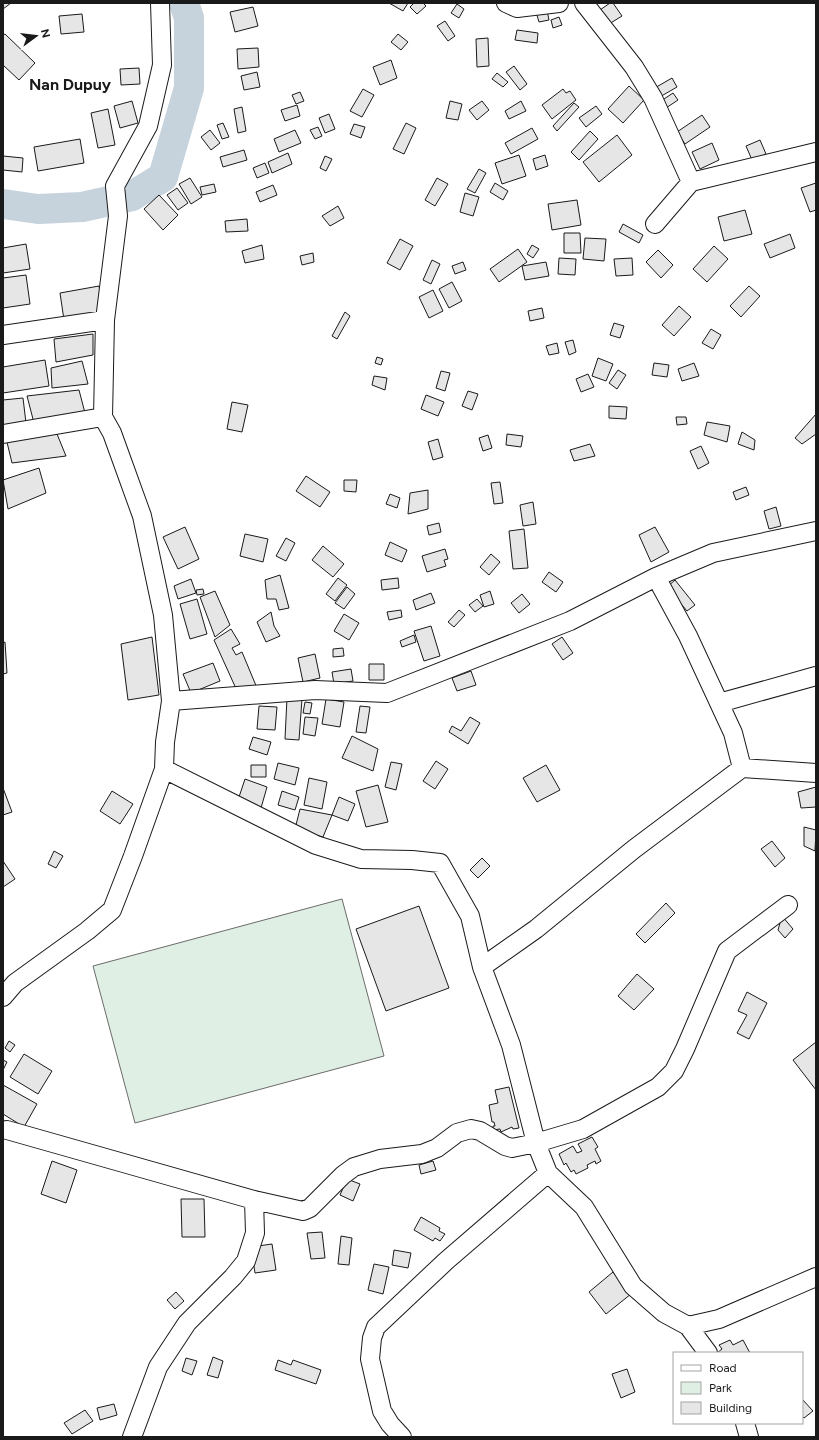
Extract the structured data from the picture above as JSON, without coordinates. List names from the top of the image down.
{
  "districts": ["Nan Dupuy"],
  "legend": ["Road", "Park", "Building"],
  "north": "right"
}
